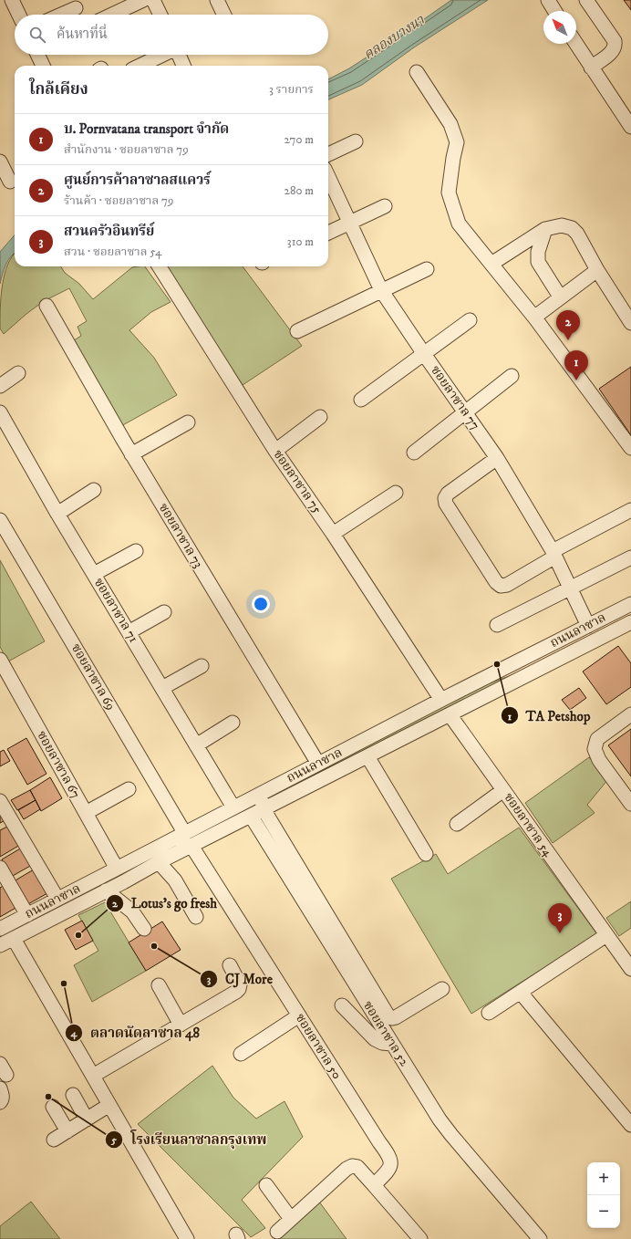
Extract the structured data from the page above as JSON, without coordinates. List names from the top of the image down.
{
  "streets": {
    "street": [
      "ซอยลาซาล 77",
      "ซอยลาซาล 75",
      "ซอยลาซาล 73",
      "ซอยลาซาล 71",
      "ถนนลาซาล",
      "ซอยลาซาล 69",
      "ซอยลาซาล 67",
      "ซอยลาซาล 54",
      "ซอยลาซาล 52",
      "ซอยลาซาล 50"
    ]
  },
  "crossings": [
    ["ซอยลาซาล 77", "ถนนลาซาล"],
    ["ซอยลาซาล 75", "ถนนลาซาล"],
    ["ซอยลาซาล 73", "ถนนลาซาล"],
    ["ซอยลาซาล 71", "ถนนลาซาล"],
    ["ถนนลาซาล", "ซอยลาซาล 69"],
    ["ถนนลาซาล", "ซอยลาซาล 67"],
    ["ถนนลาซาล", "ซอยลาซาล 54"],
    ["ถนนลาซาล", "ซอยลาซาล 52"],
    ["ถนนลาซาล", "ซอยลาซาล 50"]
  ],
  "water": ["คลองบางนา"],
  "places": [
    "TA Petshop",
    "Lotus's go fresh",
    "CJ More",
    "ตลาดนัดลาซาล 48",
    "โรงเรียนลาซาลกรุงเทพ"
  ],
  "north": "top left",
  "page": {
    "search": "ค้นหาที่นี่",
    "heading": ["ใกล้เคียง", "3 รายการ"],
    "list": [
      {
        "mark": "1",
        "name": "บ. Pornvatana transport จำกัด",
        "note": "สำนักงาน · ซอยลาซาล 79",
        "value": "270 m"
      },
      {
        "mark": "2",
        "name": "ศูนย์การค้าลาซาลสแควร์",
        "note": "ร้านค้า · ซอยลาซาล 79",
        "value": "280 m"
      },
      {
        "mark": "3",
        "name": "สวนครัวอินทรีย์",
        "note": "สวน · ซอยลาซาล 54",
        "value": "310 m"
      }
    ],
    "pins": ["2", "1", "3"],
    "map_buttons": ["+", "−"]
  }
}
